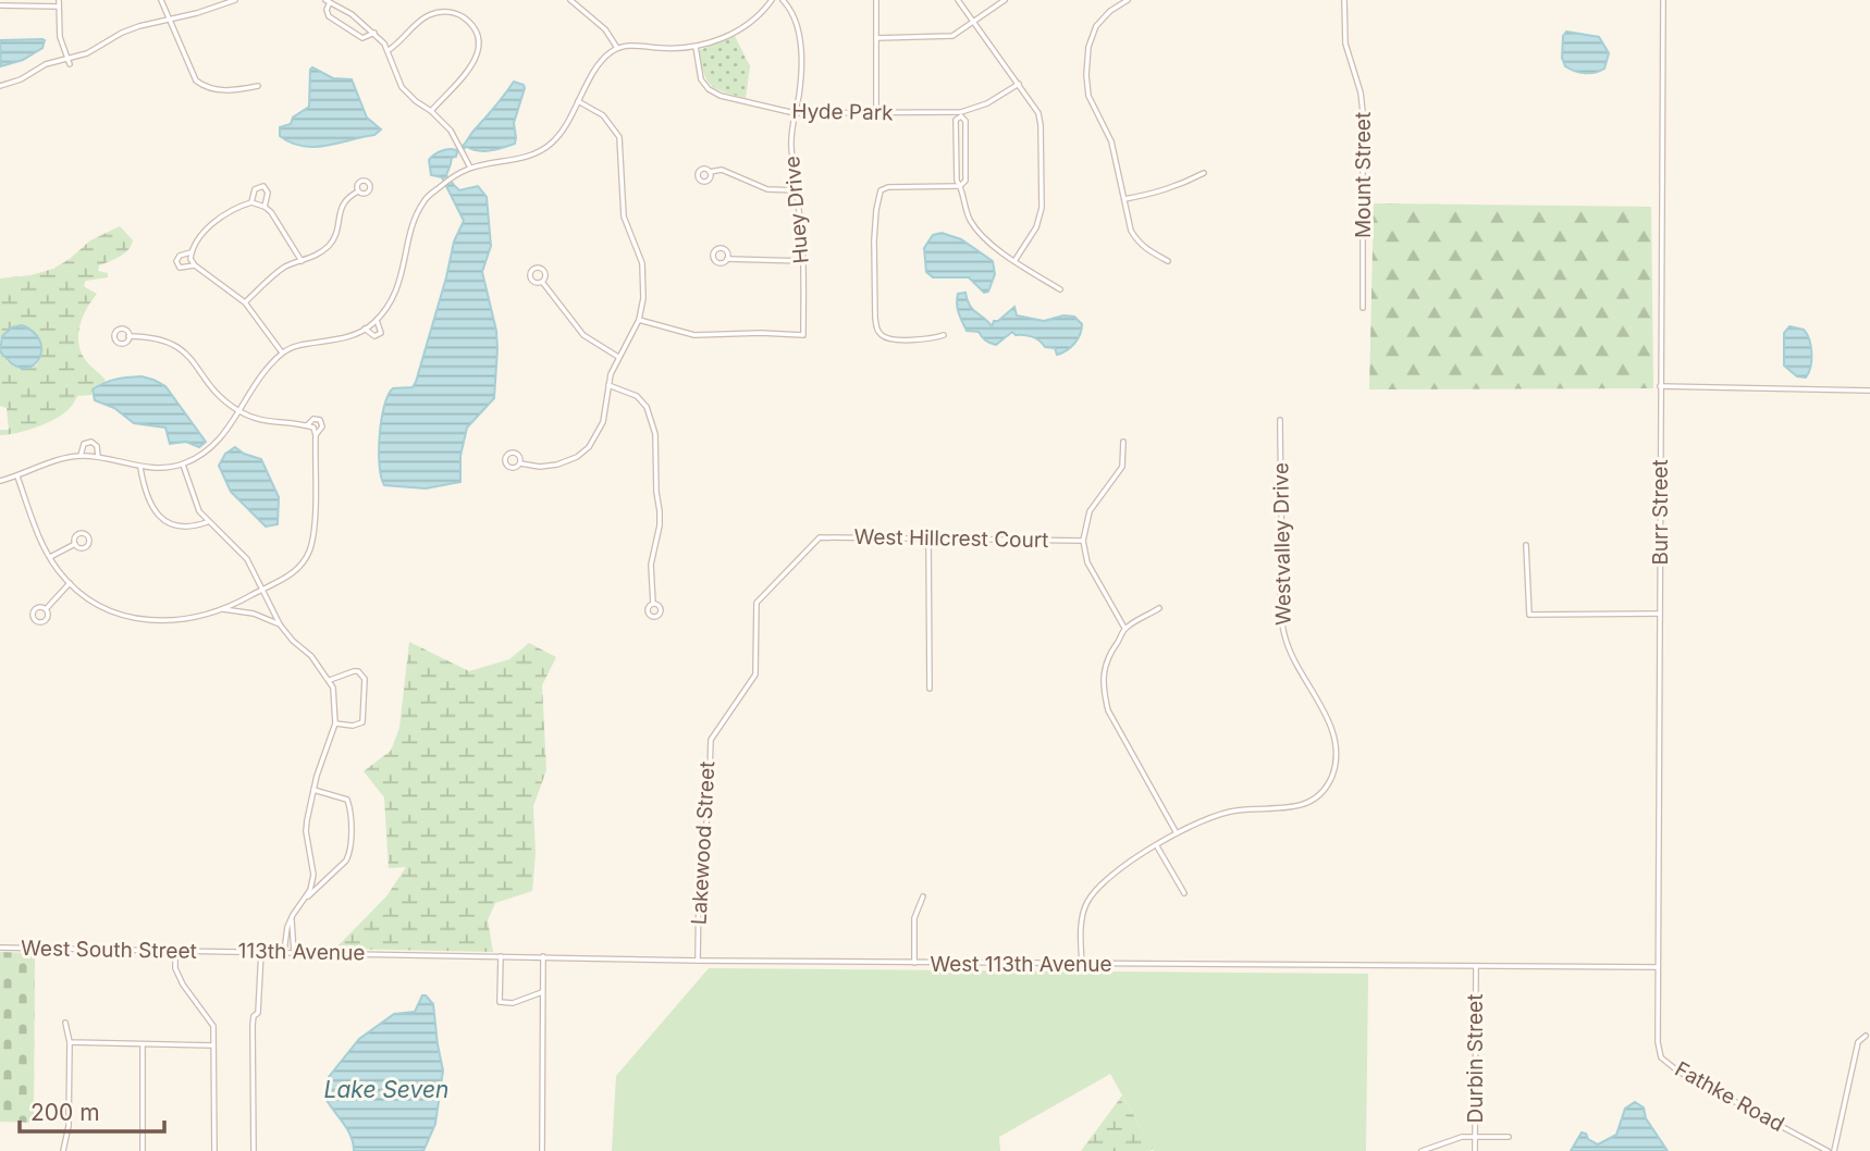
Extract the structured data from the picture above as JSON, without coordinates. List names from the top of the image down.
{
  "streets": {
    "street": [
      "Hyde Park",
      "Mount Street",
      "Huey Drive",
      "Burr Street",
      "West Hillcrest Court",
      "Westvalley Drive",
      "Lakewood Street",
      "West South Street",
      "113th Avenue",
      "West 113th Avenue",
      "Durbin Street",
      "Fathke Road"
    ]
  },
  "crossings": [
    ["Hyde Park", "Huey Drive"],
    ["Burr Street", "West 113th Avenue"],
    ["Burr Street", "Fathke Road"],
    ["West Hillcrest Court", "Lakewood Street"],
    ["Westvalley Drive", "West 113th Avenue"],
    ["Lakewood Street", "West 113th Avenue"],
    ["West South Street", "113th Avenue"],
    ["113th Avenue", "West 113th Avenue"],
    ["West 113th Avenue", "Durbin Street"]
  ],
  "water": ["Lake Seven"],
  "scale_bar": "200 m"
}
